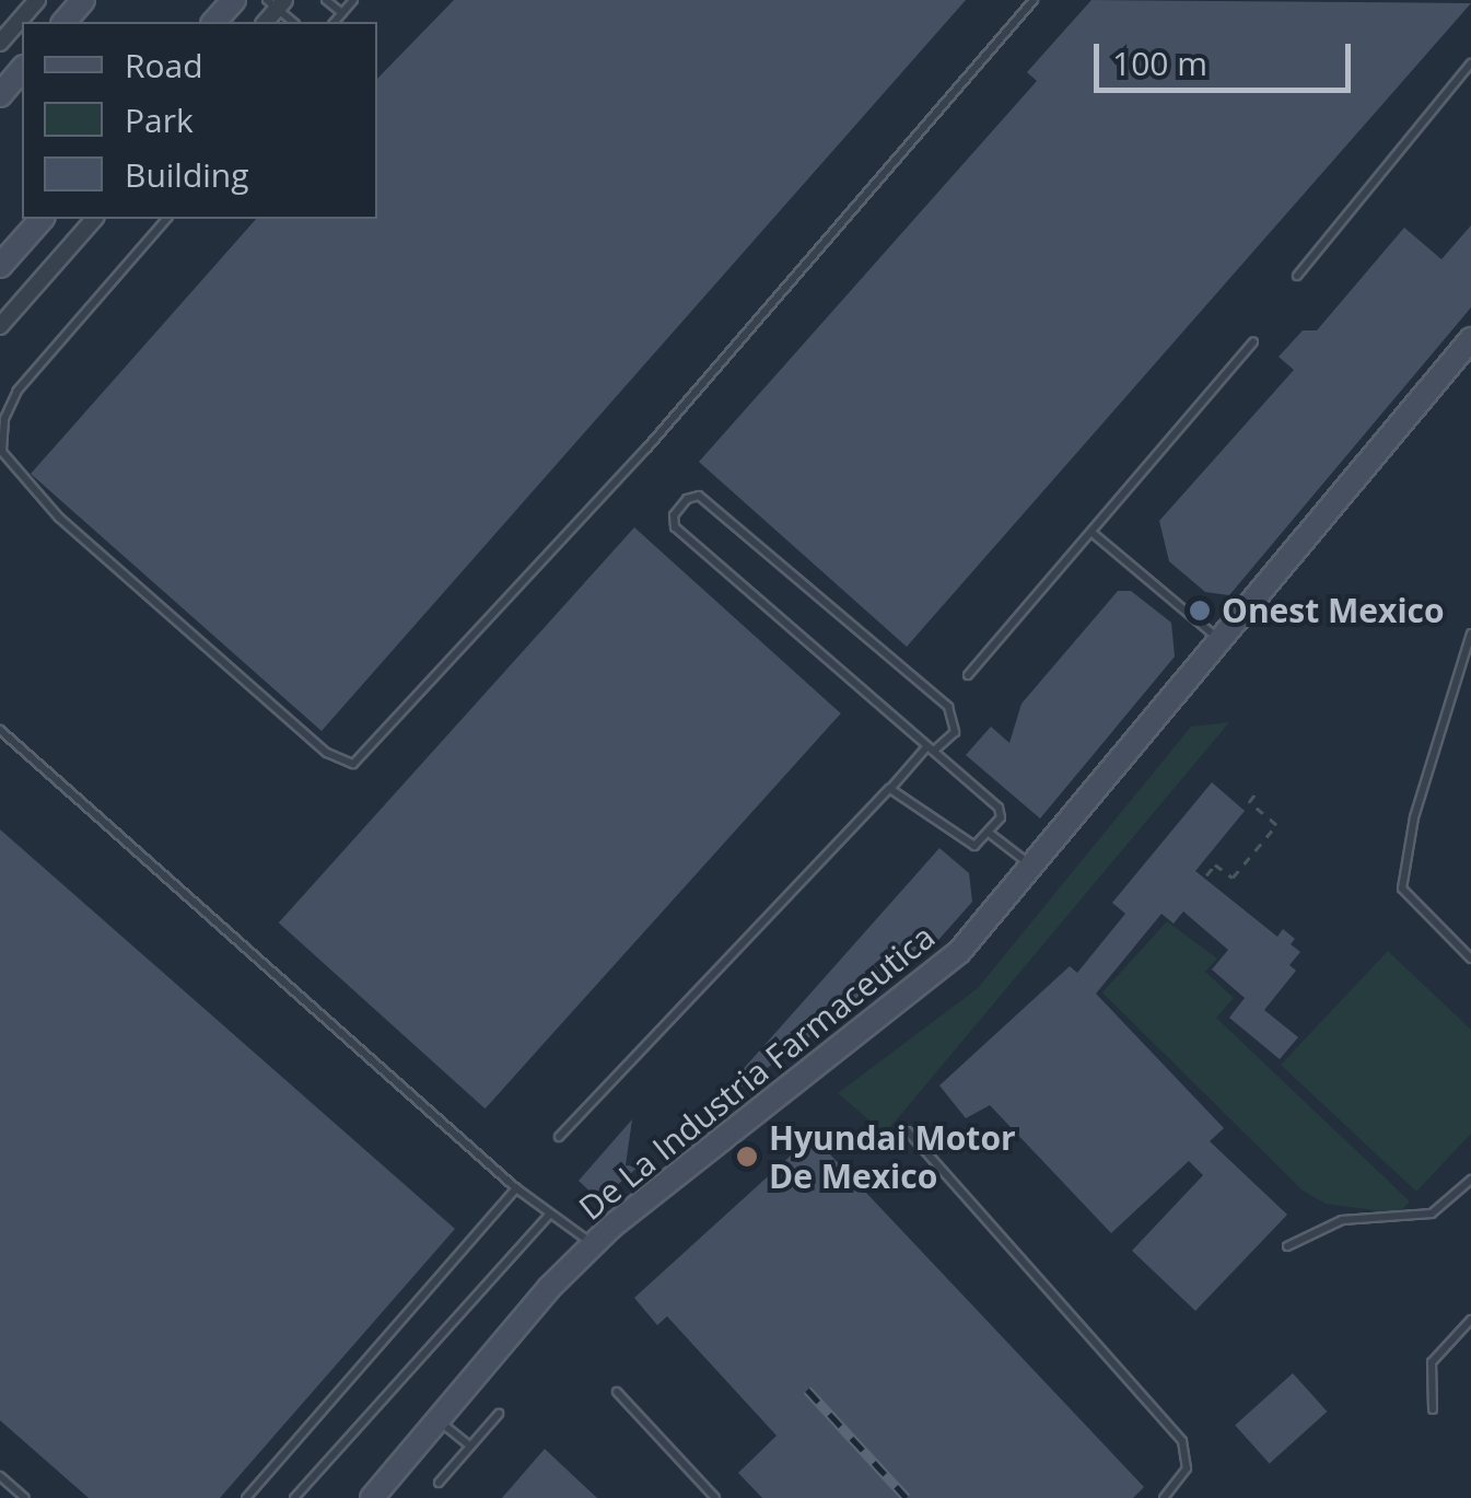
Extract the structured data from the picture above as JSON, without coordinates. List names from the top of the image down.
{
  "streets": {
    "main road": ["De La Industria Farmaceutica"]
  },
  "places": ["Onest Mexico", "Hyundai Motor De Mexico"],
  "legend": ["Road", "Park", "Building"],
  "scale_bar": "100 m"
}
